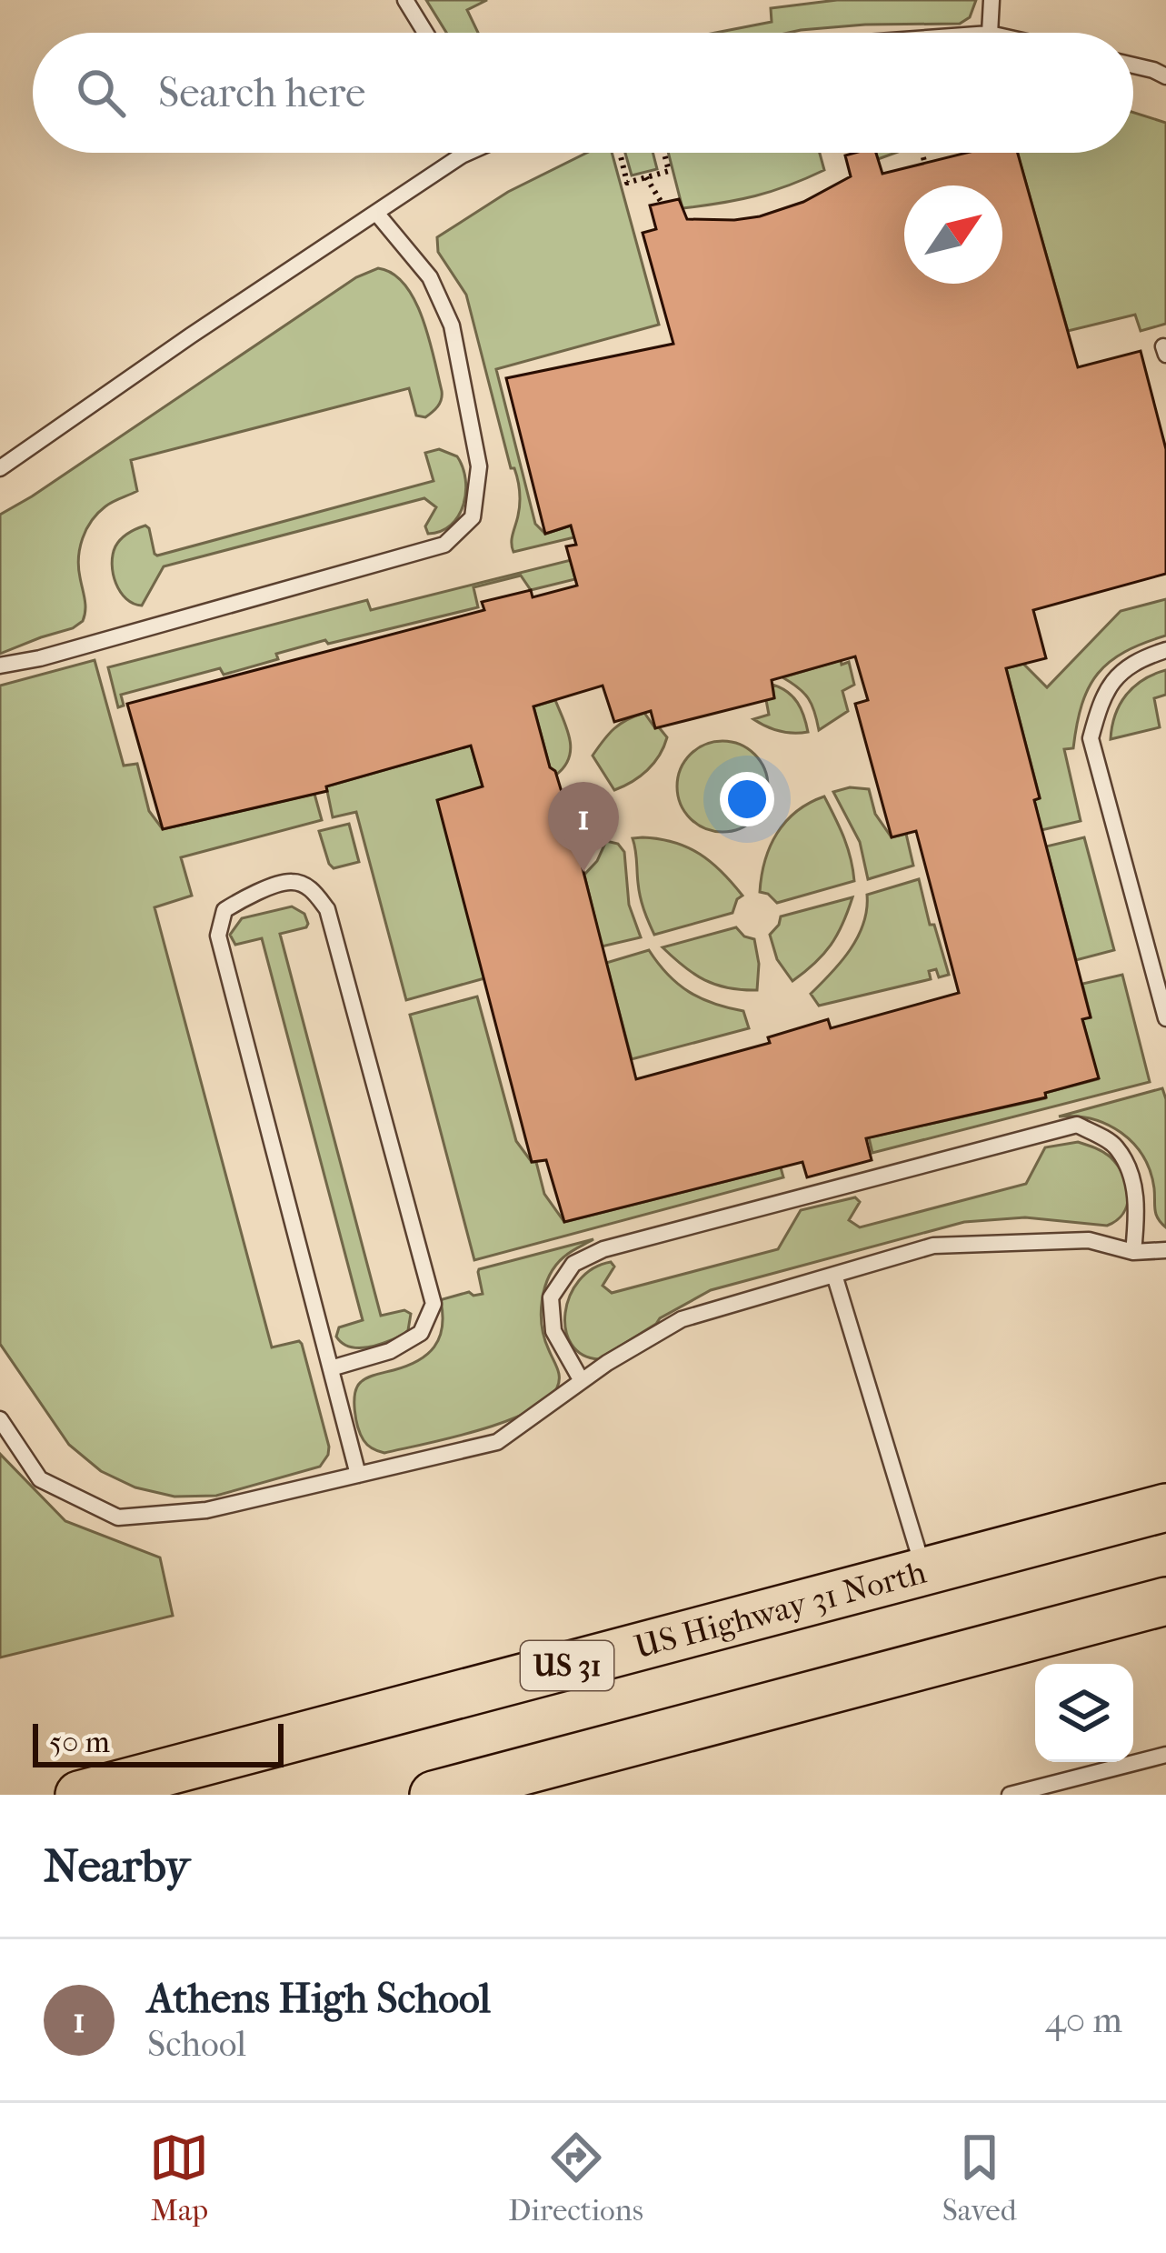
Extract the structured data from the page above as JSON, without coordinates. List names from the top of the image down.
{
  "streets": {
    "main road": ["US Highway 31 North", "US 31"]
  },
  "scale_bar": "50 m",
  "north": "top right",
  "page": {
    "search": "Search here",
    "pins": "1",
    "scale": "50 m",
    "heading": "Nearby",
    "list": [
      {
        "mark": "1",
        "name": "Athens High School",
        "note": "School",
        "value": "40 m"
      }
    ],
    "nav": ["Map", "Directions", "Saved"]
  }
}
